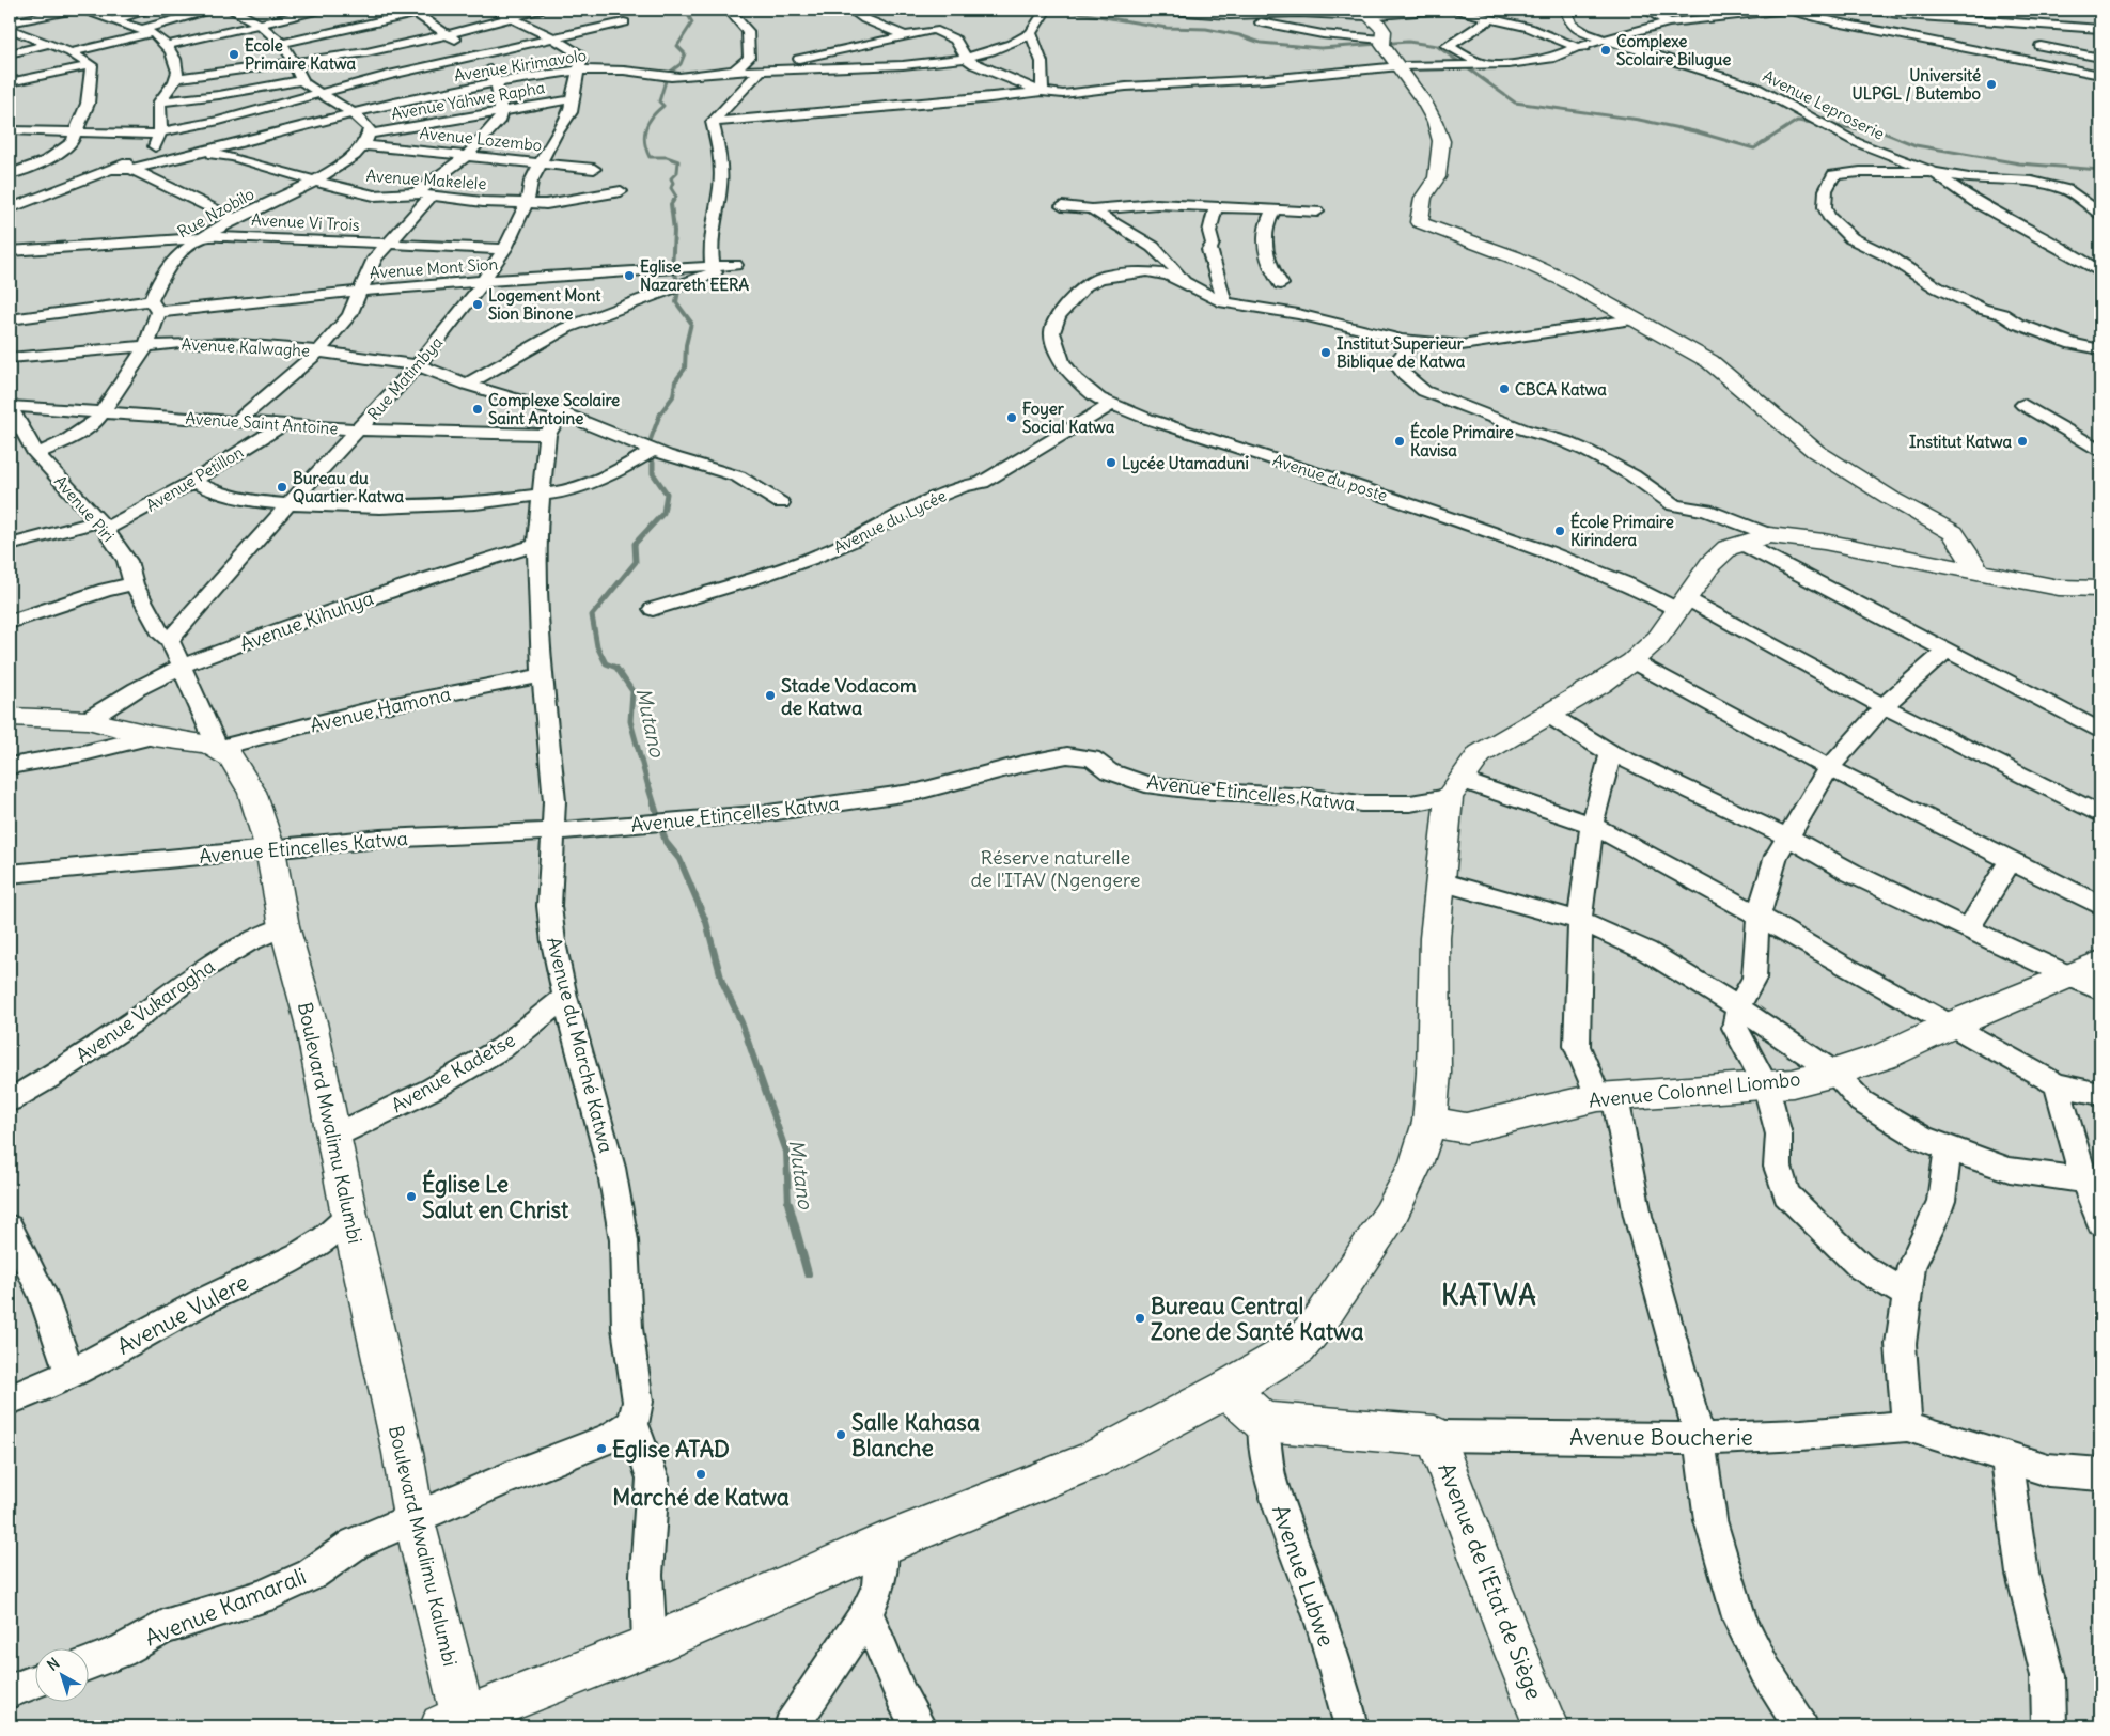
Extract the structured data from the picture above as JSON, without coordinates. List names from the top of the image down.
{
  "streets": {
    "street": [
      "Avenue Kirimavolo",
      "Avenue Yahwe Rapha",
      "Avenue Leproserie",
      "Avenue Lozembo",
      "Avenue Makelele",
      "Rue Nzobilo",
      "Avenue Vi Trois",
      "Avenue Mont Sion",
      "Avenue Kalwaghe",
      "Rue Matimbya",
      "Avenue Saint Antoine",
      "Avenue du poste",
      "Avenue Petillon",
      "Avenue Piri",
      "Avenue du Lycée",
      "Avenue Kihuhya",
      "Avenue Hamona",
      "Avenue Etincelles Katwa",
      "Avenue Vukaragha",
      "Avenue du Marché Katwa",
      "Avenue Kadetse",
      "Avenue Colonnel Liombo",
      "Boulevard Mwalimu Kalumbi",
      "Avenue Vulere",
      "Avenue Boucherie",
      "Avenue Lubwe",
      "Avenue de l'Etat de Siège",
      "Avenue Kamarali"
    ]
  },
  "crossings": [
    ["Avenue Kirimavolo", "Avenue Makelele"],
    ["Avenue Kirimavolo", "Rue Matimbya"],
    ["Avenue Yahwe Rapha", "Avenue Lozembo"],
    ["Avenue Yahwe Rapha", "Rue Nzobilo"],
    ["Avenue Yahwe Rapha", "Rue Matimbya"],
    ["Avenue Lozembo", "Rue Nzobilo"],
    ["Avenue Lozembo", "Rue Matimbya"],
    ["Avenue Makelele", "Rue Nzobilo"],
    ["Avenue Makelele", "Rue Matimbya"],
    ["Rue Nzobilo", "Avenue Vi Trois"],
    ["Rue Nzobilo", "Avenue Mont Sion"],
    ["Rue Nzobilo", "Avenue Kalwaghe"],
    ["Rue Nzobilo", "Avenue Saint Antoine"],
    ["Rue Nzobilo", "Avenue Piri"],
    ["Avenue Vi Trois", "Rue Matimbya"],
    ["Avenue Mont Sion", "Avenue Kalwaghe"],
    ["Avenue Mont Sion", "Rue Matimbya"],
    ["Avenue Kalwaghe", "Rue Matimbya"],
    ["Avenue Kalwaghe", "Avenue du Marché Katwa"],
    ["Rue Matimbya", "Avenue Saint Antoine"],
    ["Rue Matimbya", "Avenue Piri"],
    ["Avenue Saint Antoine", "Avenue Petillon"],
    ["Avenue Saint Antoine", "Avenue Piri"],
    ["Avenue Saint Antoine", "Avenue du Marché Katwa"],
    ["Avenue du poste", "Avenue du Lycée"],
    ["Avenue Petillon", "Avenue Piri"],
    ["Avenue Kihuhya", "Avenue du Marché Katwa"],
    ["Avenue Kihuhya", "Boulevard Mwalimu Kalumbi"],
    ["Avenue Hamona", "Avenue du Marché Katwa"],
    ["Avenue Hamona", "Boulevard Mwalimu Kalumbi"],
    ["Avenue Etincelles Katwa", "Avenue du Marché Katwa"],
    ["Avenue Etincelles Katwa", "Boulevard Mwalimu Kalumbi"],
    ["Avenue Vukaragha", "Boulevard Mwalimu Kalumbi"],
    ["Avenue du Marché Katwa", "Avenue Kadetse"],
    ["Avenue du Marché Katwa", "Avenue Kamarali"],
    ["Avenue Kadetse", "Boulevard Mwalimu Kalumbi"],
    ["Boulevard Mwalimu Kalumbi", "Avenue Vulere"],
    ["Boulevard Mwalimu Kalumbi", "Avenue Kamarali"],
    ["Avenue Boucherie", "Avenue Lubwe"],
    ["Avenue Boucherie", "Avenue de l'Etat de Siège"]
  ],
  "districts": ["KATWA"],
  "water": ["Mutano"],
  "parks": ["Réserve naturelle de l'ITAV (Ngengere"],
  "places": [
    "Complexe Scolaire Bilugue",
    "Ecole Primaire Katwa",
    "Université ULPGL / Butembo",
    "Eglise Nazareth EERA",
    "Logement Mont Sion Binone",
    "Institut Superieur Biblique de Katwa",
    "CBCA Katwa",
    "Complexe Scolaire Saint Antoine",
    "Foyer Social Katwa",
    "École Primaire Kavisa",
    "Institut Katwa",
    "Lycée Utamaduni",
    "Bureau du Quartier Katwa",
    "École Primaire Kirindera",
    "Stade Vodacom de Katwa",
    "Église Le Salut en Christ",
    "Bureau Central Zone de Santé Katwa",
    "Salle Kahasa Blanche",
    "Eglise ATAD",
    "Marché de Katwa"
  ],
  "north": "top left"
}
